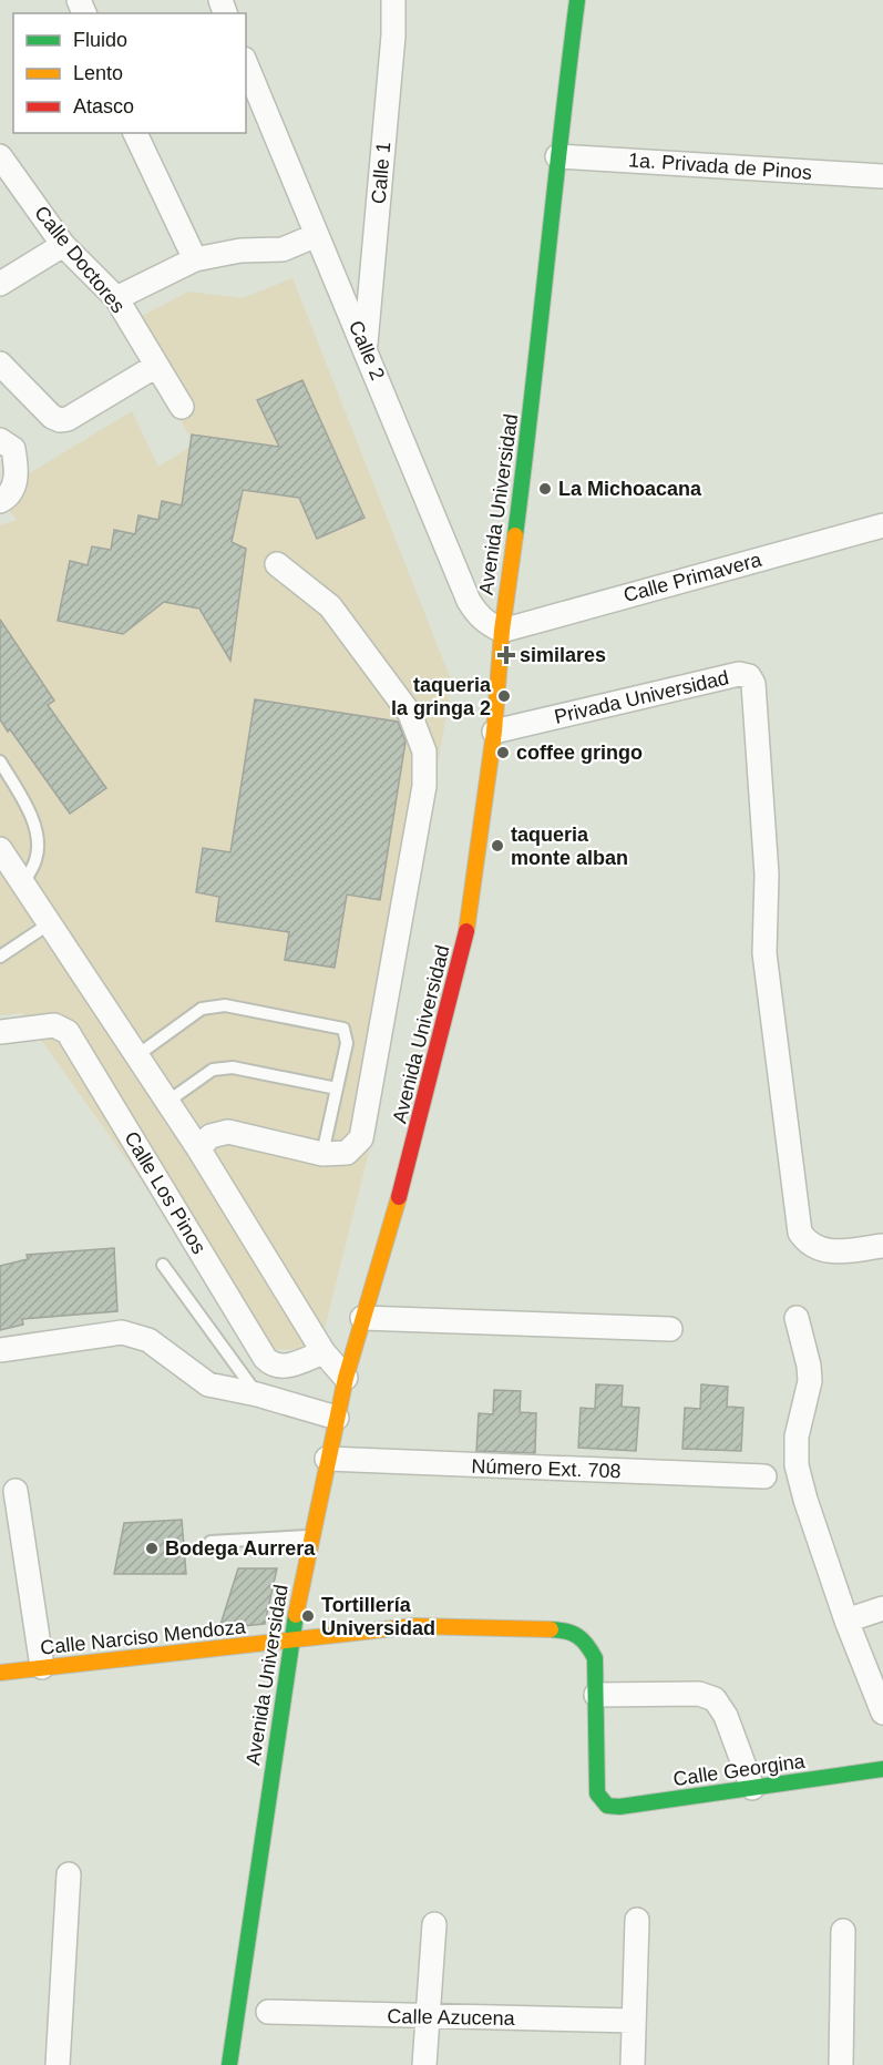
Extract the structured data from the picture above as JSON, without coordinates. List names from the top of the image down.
{
  "streets": {
    "street": [
      "1a. Privada de Pinos",
      "Calle 1",
      "Calle Doctores",
      "Calle 2",
      "Avenida Universidad",
      "Calle Primavera",
      "Privada Universidad",
      "Calle Los Pinos",
      "Número Ext. 708",
      "Calle Narciso Mendoza",
      "Calle Georgina",
      "Calle Azucena"
    ]
  },
  "crossings": [
    ["1a. Privada de Pinos", "Avenida Universidad"],
    ["Calle 1", "Calle 2"],
    ["Calle 2", "Avenida Universidad"],
    ["Calle 2", "Calle Primavera"],
    ["Avenida Universidad", "Calle Primavera"],
    ["Avenida Universidad", "Privada Universidad"],
    ["Avenida Universidad", "Número Ext. 708"],
    ["Avenida Universidad", "Calle Narciso Mendoza"],
    ["Calle Narciso Mendoza", "Calle Georgina"]
  ],
  "places": {
    "other": [
      "La Michoacana",
      "taqueria la gringa 2",
      "coffee gringo",
      "taqueria monte alban",
      "Bodega Aurrera",
      "Tortillería Universidad"
    ],
    "health": ["similares"]
  },
  "legend": ["Fluido", "Lento", "Atasco"]
}
